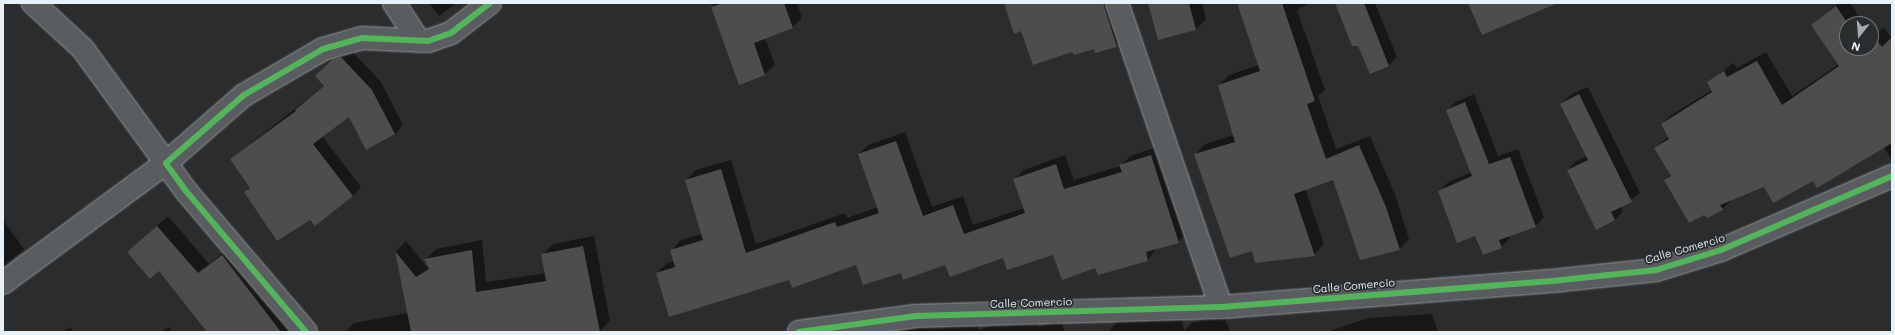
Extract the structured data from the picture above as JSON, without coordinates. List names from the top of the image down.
{
  "streets": {
    "street": ["Calle Comercio"]
  },
  "north": "bottom"
}
